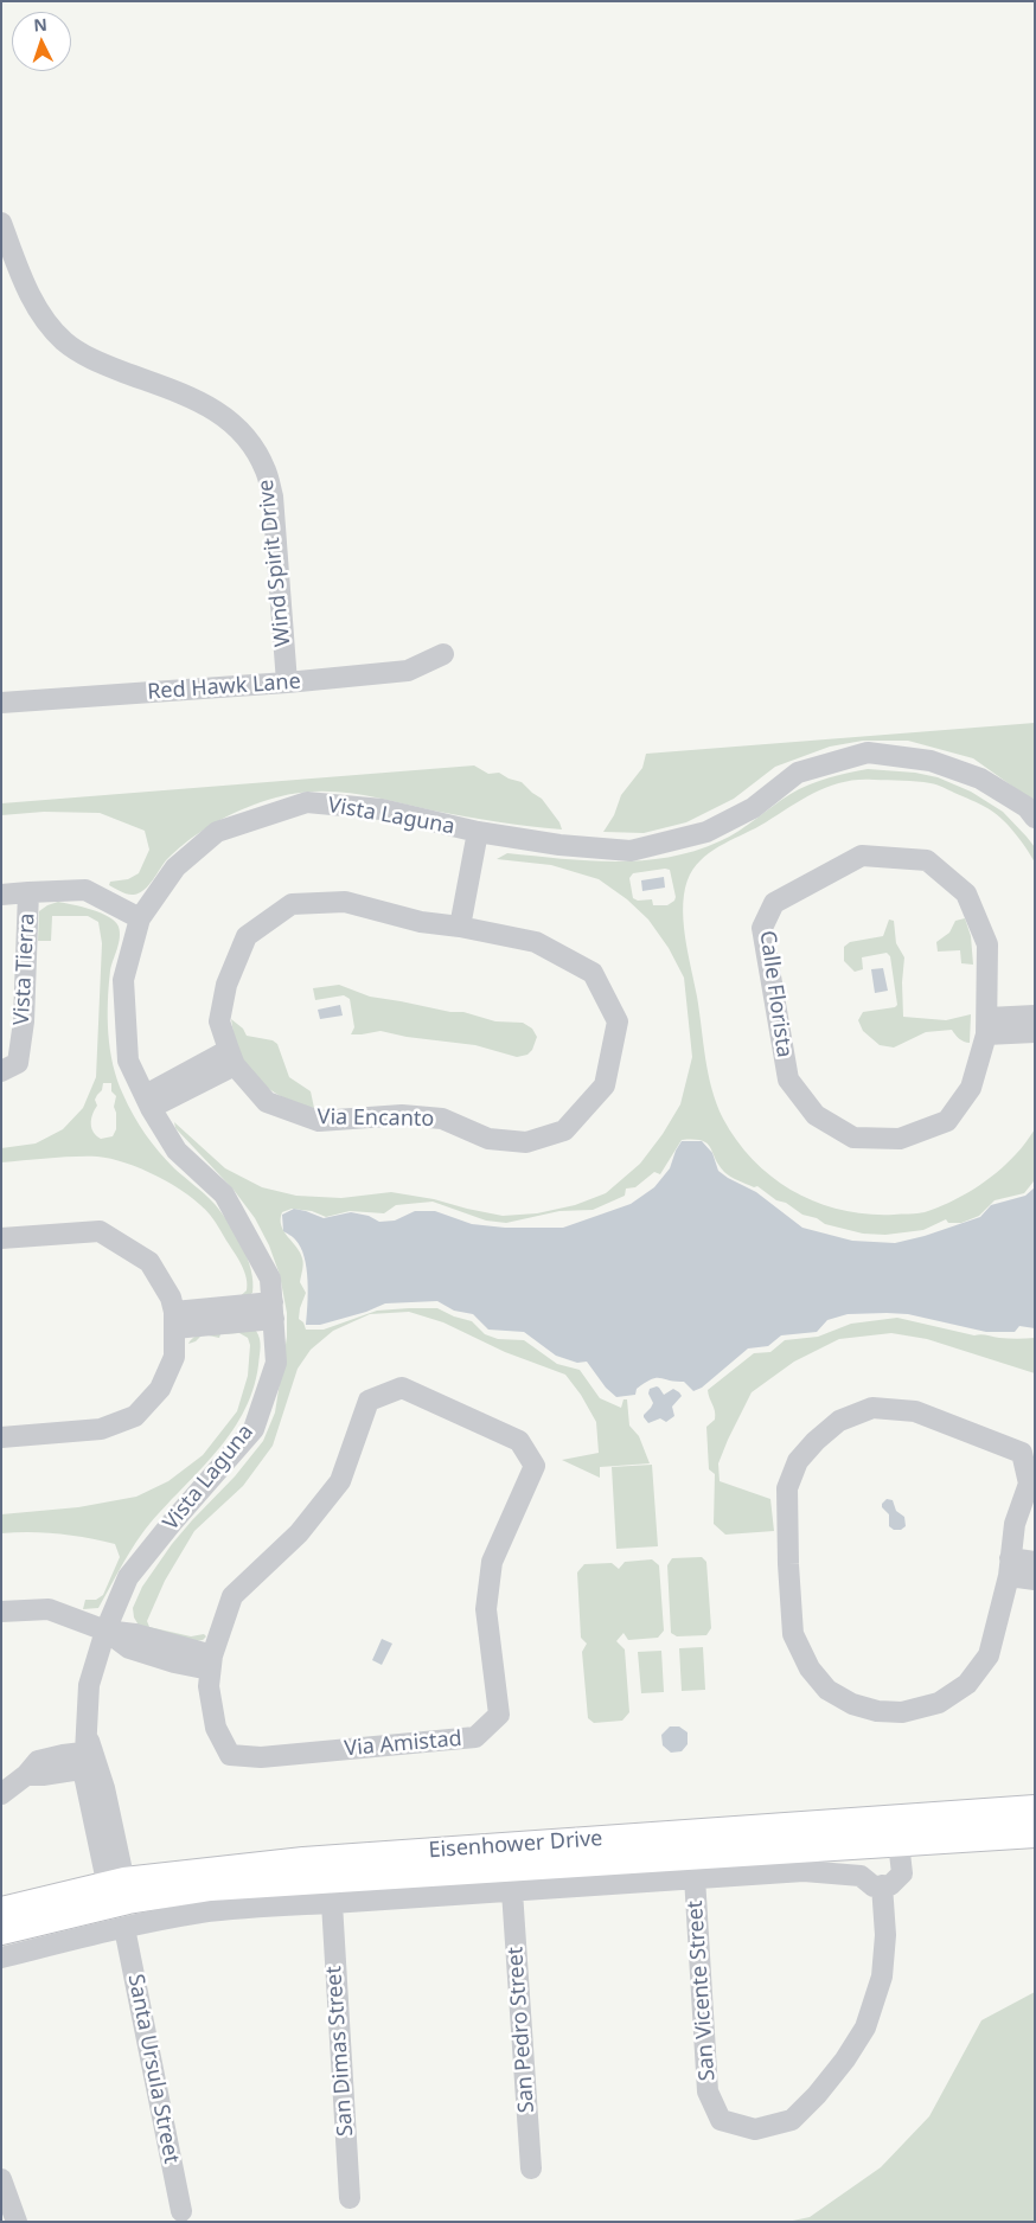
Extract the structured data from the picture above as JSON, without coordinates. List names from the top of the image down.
{
  "streets": {
    "main road": ["Eisenhower Drive"],
    "street": [
      "Wind Spirit Drive",
      "Red Hawk Lane",
      "Vista Laguna",
      "Vista Tierra",
      "Calle Florista",
      "Via Encanto",
      "Via Amistad",
      "San Vicente Street",
      "San Pedro Street",
      "San Dimas Street",
      "Santa Ursula Street"
    ]
  },
  "crossings": [
    ["Wind Spirit Drive", "Red Hawk Lane"],
    ["Vista Laguna", "Vista Tierra"],
    ["Vista Laguna", "Eisenhower Drive"]
  ],
  "north": "top"
}
